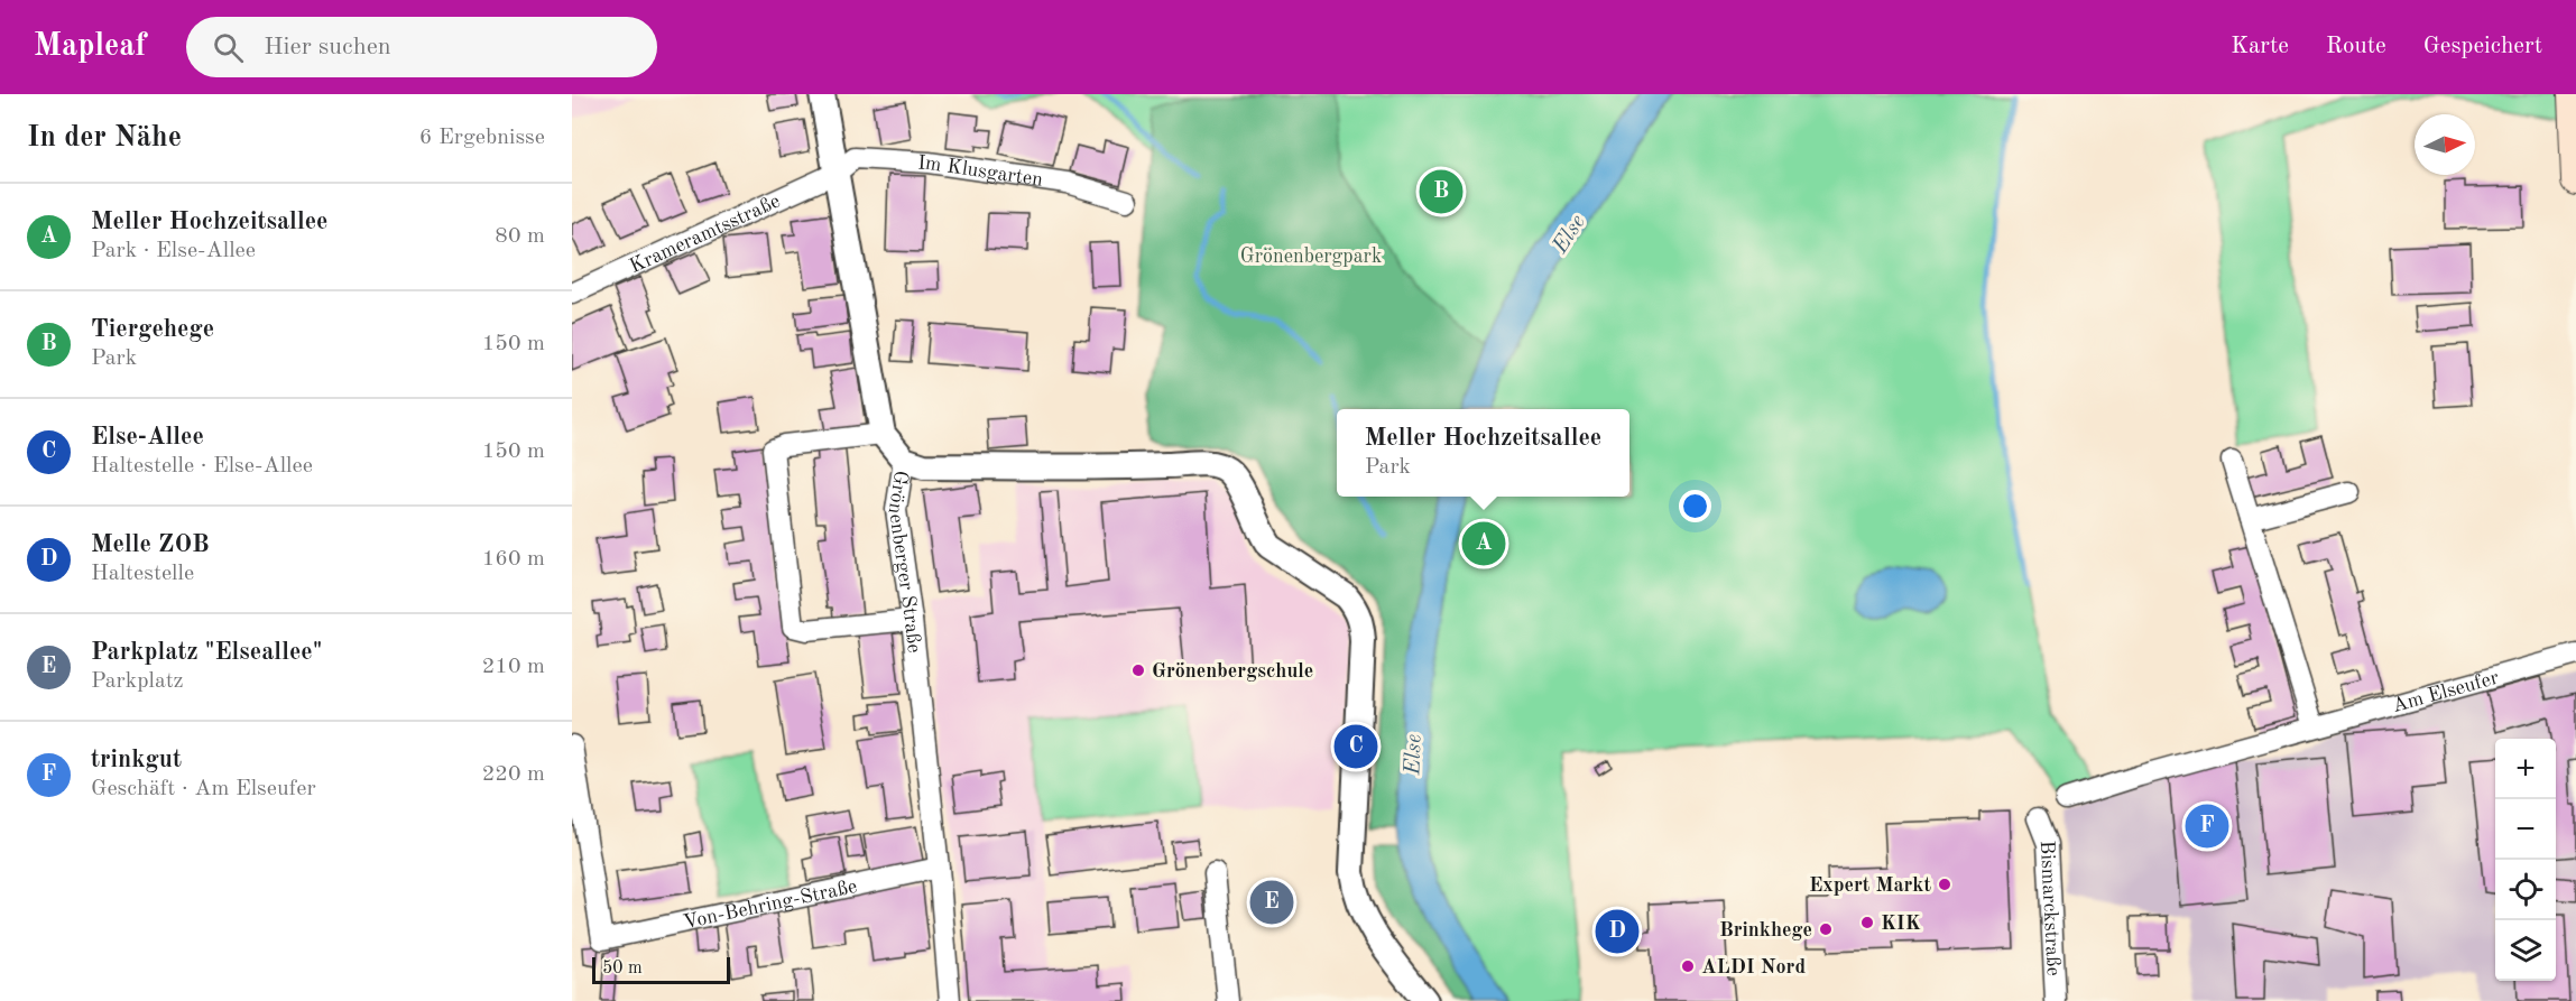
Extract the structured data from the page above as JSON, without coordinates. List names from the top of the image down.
{
  "streets": {
    "street": [
      "Im Klusgarten",
      "Krameramtsstraße",
      "Grönenberger Straße",
      "Am Elseufer",
      "Von-Behring-Straße",
      "Bismarckstraße"
    ]
  },
  "crossings": [
    ["Im Klusgarten", "Krameramtsstraße"],
    ["Im Klusgarten", "Grönenberger Straße"],
    ["Krameramtsstraße", "Grönenberger Straße"],
    ["Grönenberger Straße", "Von-Behring-Straße"]
  ],
  "water": ["Else"],
  "parks": ["Grönenbergpark"],
  "places": [
    "Grönenbergschule",
    "Expert Markt",
    "KIK",
    "Brinkhege",
    "ALDI Nord"
  ],
  "scale_bar": "50 m",
  "north": "right",
  "page": {
    "header": "Mapleaf",
    "search": "Hier suchen",
    "nav": ["Karte", "Route", "Gespeichert"],
    "heading": ["In der Nähe", "6 Ergebnisse"],
    "pins": [
      "B",
      "A",
      "C",
      "F",
      "E",
      "D"
    ],
    "list": [
      {
        "mark": "A",
        "name": "Meller Hochzeitsallee",
        "note": "Park · Else-Allee",
        "value": "80 m"
      },
      {
        "mark": "B",
        "name": "Tiergehege",
        "note": "Park",
        "value": "150 m"
      },
      {
        "mark": "C",
        "name": "Else-Allee",
        "note": "Haltestelle · Else-Allee",
        "value": "150 m"
      },
      {
        "mark": "D",
        "name": "Melle ZOB",
        "note": "Haltestelle",
        "value": "160 m"
      },
      {
        "mark": "E",
        "name": "Parkplatz \"Elseallee\"",
        "note": "Parkplatz",
        "value": "210 m"
      },
      {
        "mark": "F",
        "name": "trinkgut",
        "note": "Geschäft · Am Elseufer",
        "value": "220 m"
      }
    ],
    "popup": ["Meller Hochzeitsallee", "Park"],
    "map_buttons": ["+", "−"],
    "scale": "50 m"
  }
}
